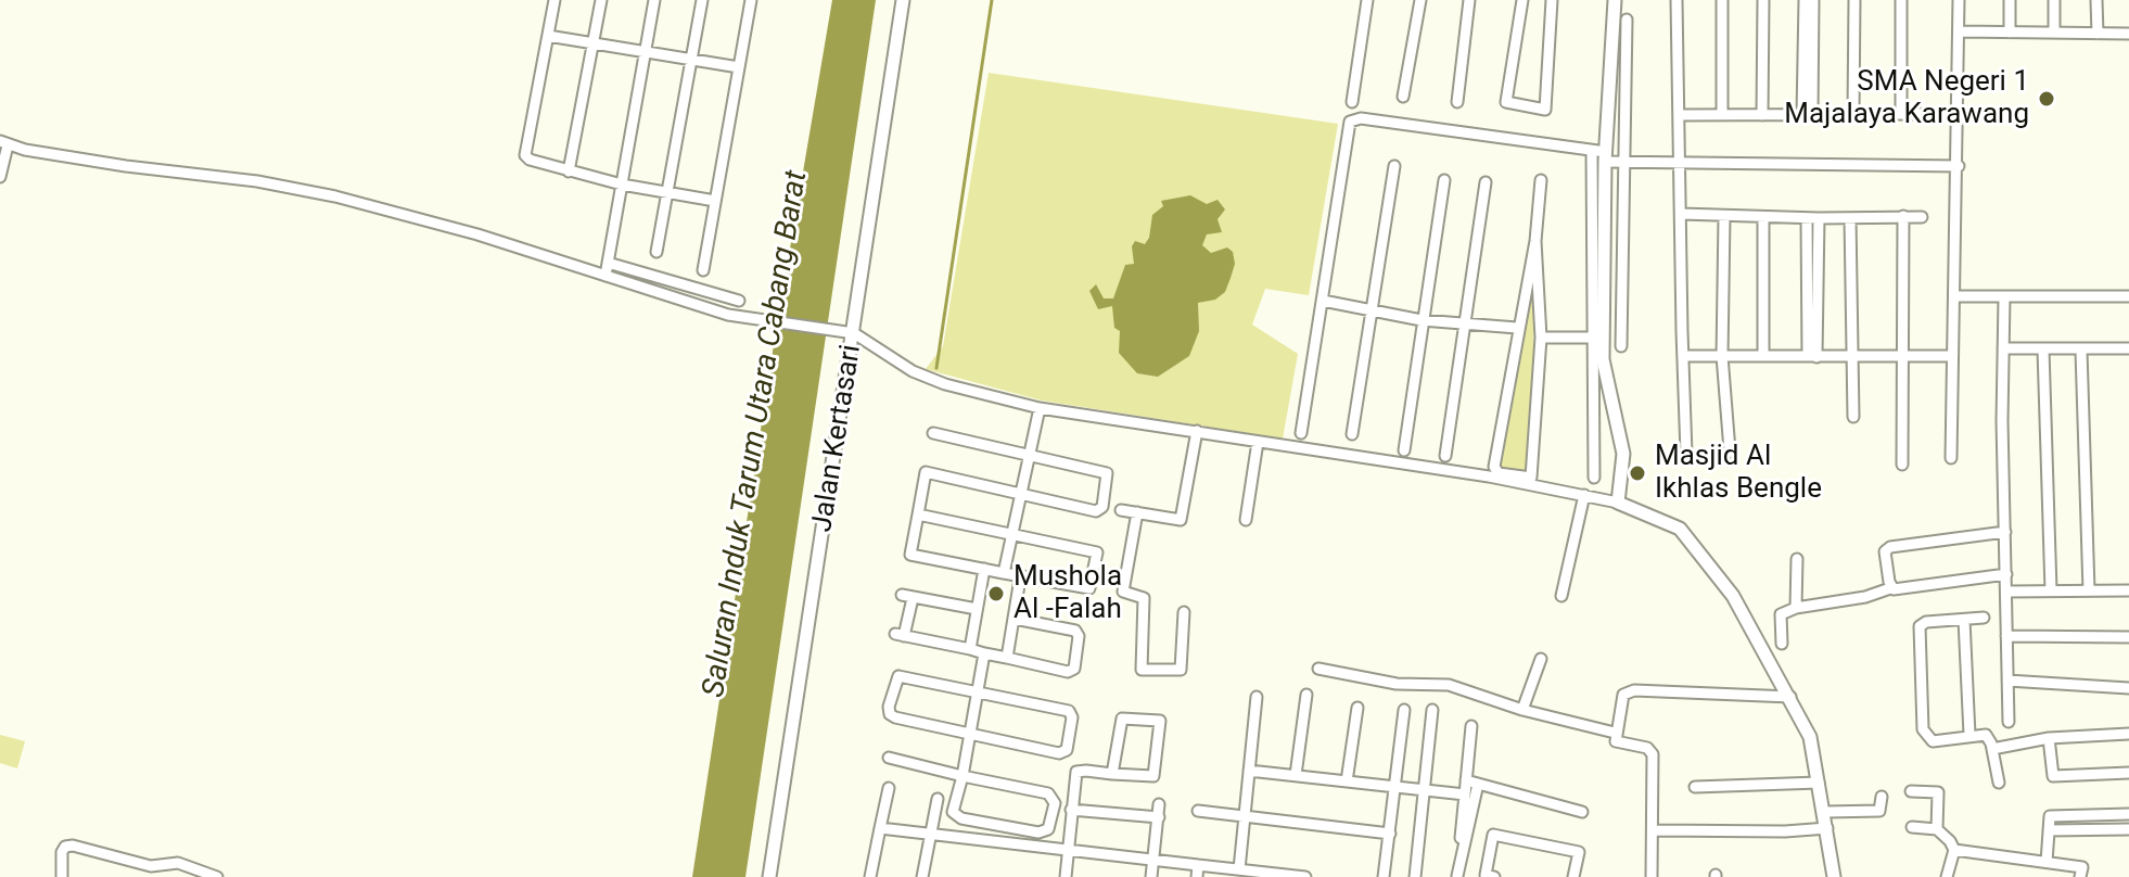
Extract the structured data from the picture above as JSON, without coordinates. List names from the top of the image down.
{
  "streets": {
    "street": ["Jalan Kertasari"]
  },
  "water": ["Saluran Induk Tarum Utara Cabang Barat"],
  "places": ["SMA Negeri 1 Majalaya Karawang", "Masjid Al Ikhlas Bengle", "Mushola Al -Falah"]
}
